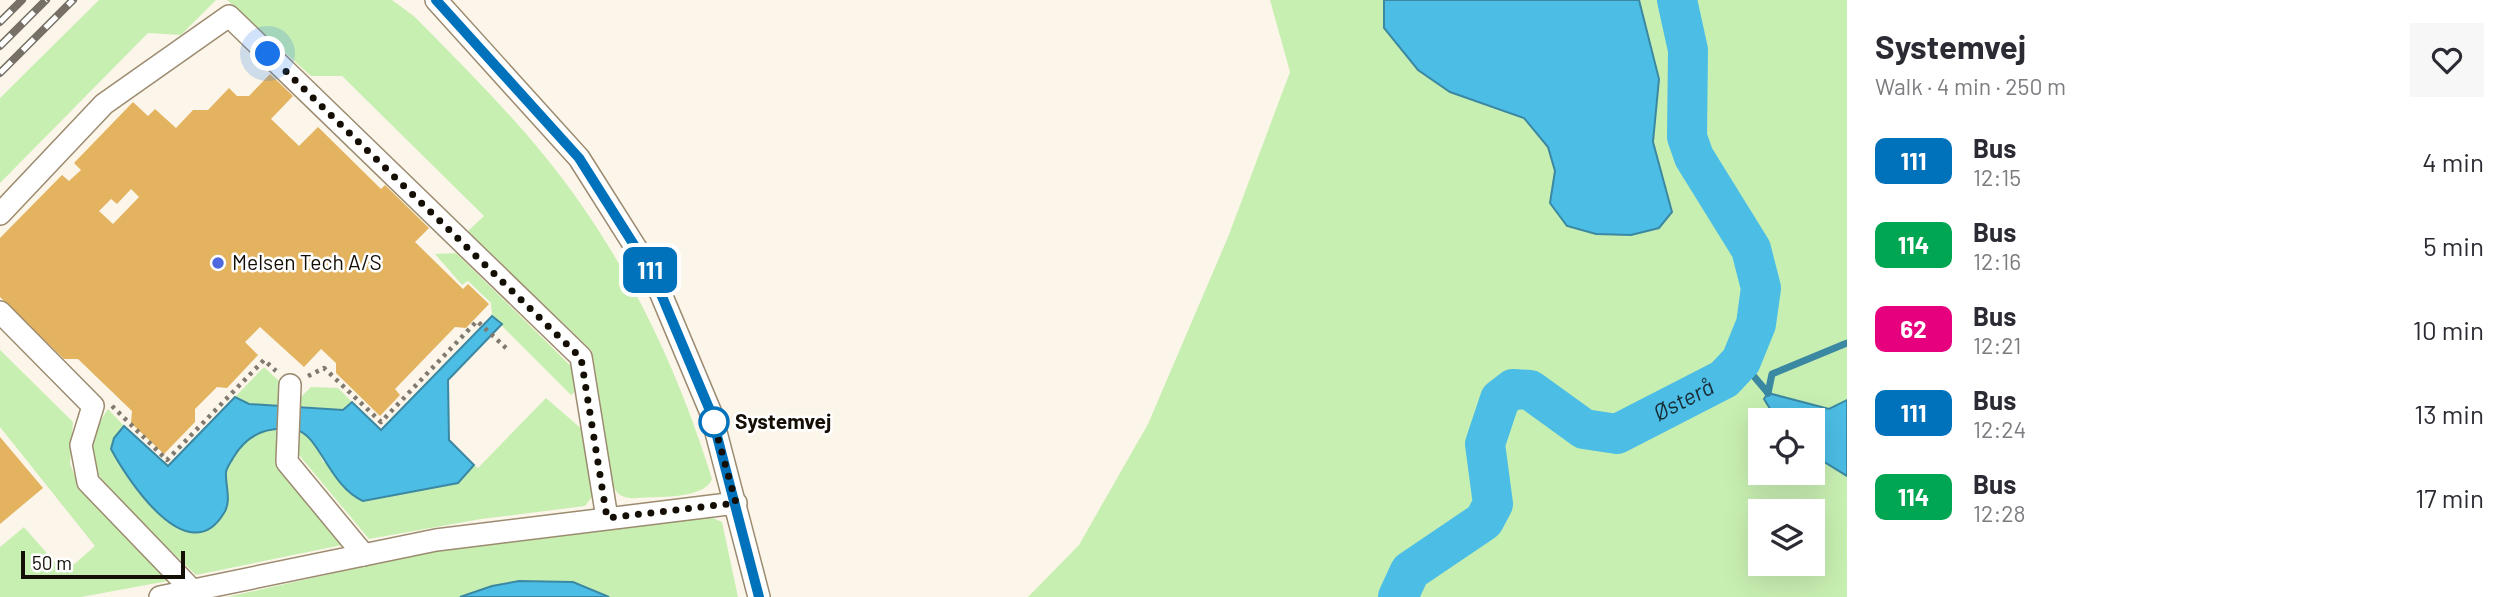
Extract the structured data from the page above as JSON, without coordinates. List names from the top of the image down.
{
  "water": ["Østerå"],
  "places": ["Melsen Tech A/S", "Systemvej"],
  "lines": ["bus line 111"],
  "scale_bar": "50 m",
  "page": {
    "on_map": "111",
    "heading": ["Systemvej", "Walk · 4 min · 250 m"],
    "list": [
      {
        "mark": "111",
        "name": "Bus",
        "note": "12:15",
        "value": "4 min"
      },
      {
        "mark": "114",
        "name": "Bus",
        "note": "12:16",
        "value": "5 min"
      },
      {
        "mark": "62",
        "name": "Bus",
        "note": "12:21",
        "value": "10 min"
      },
      {
        "mark": "111",
        "name": "Bus",
        "note": "12:24",
        "value": "13 min"
      },
      {
        "mark": "114",
        "name": "Bus",
        "note": "12:28",
        "value": "17 min"
      }
    ],
    "scale": "50 m"
  }
}
